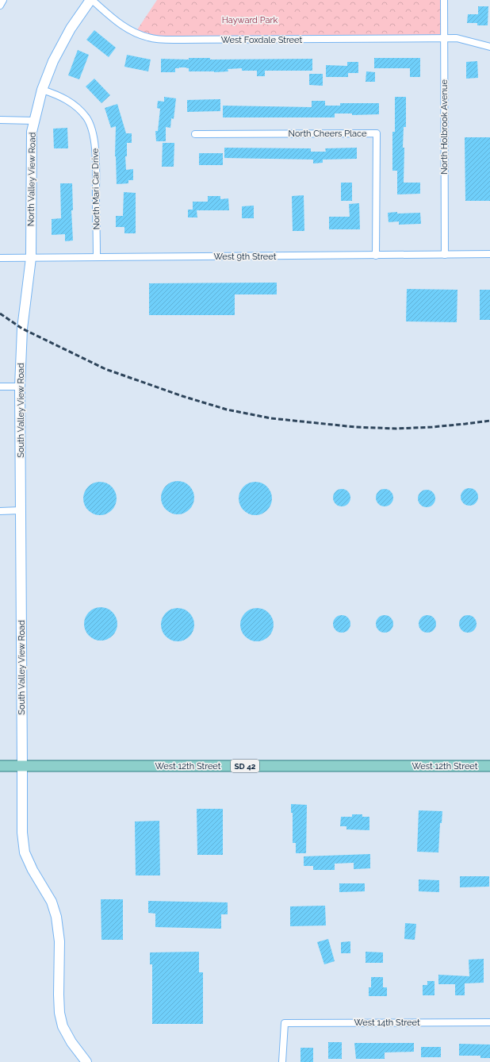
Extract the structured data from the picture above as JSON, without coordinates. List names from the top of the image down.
{
  "streets": {
    "main road": ["West 12th Street", "SD 42"],
    "street": [
      "West Foxdale Street",
      "North Holbrook Avenue",
      "North Cheers Place",
      "North Valley View Road",
      "North Mari Car Drive",
      "West 9th Street",
      "South Valley View Road",
      "West 14th Street"
    ]
  },
  "crossings": [
    ["West Foxdale Street", "North Holbrook Avenue"],
    ["West Foxdale Street", "North Valley View Road"],
    ["North Holbrook Avenue", "West 9th Street"],
    ["North Cheers Place", "West 9th Street"],
    ["North Valley View Road", "North Mari Car Drive"],
    ["North Valley View Road", "West 9th Street"],
    ["North Valley View Road", "South Valley View Road"],
    ["North Mari Car Drive", "West 9th Street"],
    ["West 9th Street", "South Valley View Road"],
    ["South Valley View Road", "West 12th Street"]
  ],
  "parks": ["Hayward Park"]
}
